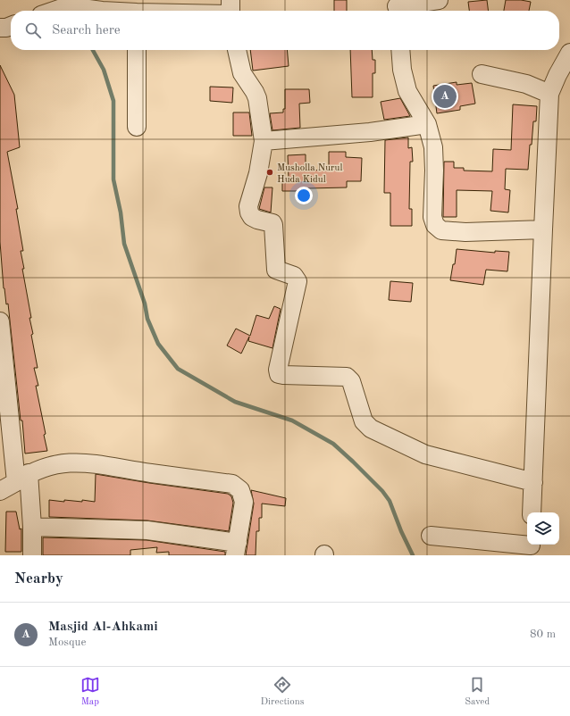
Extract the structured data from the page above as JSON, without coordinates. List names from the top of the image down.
{
  "places": ["Musholla Nurul Huda Kidul"],
  "page": {
    "search": "Search here",
    "pins": "A",
    "heading": "Nearby",
    "list": [
      {
        "mark": "A",
        "name": "Masjid Al-Ahkami",
        "note": "Mosque",
        "value": "80 m"
      }
    ],
    "nav": ["Map", "Directions", "Saved"]
  }
}
